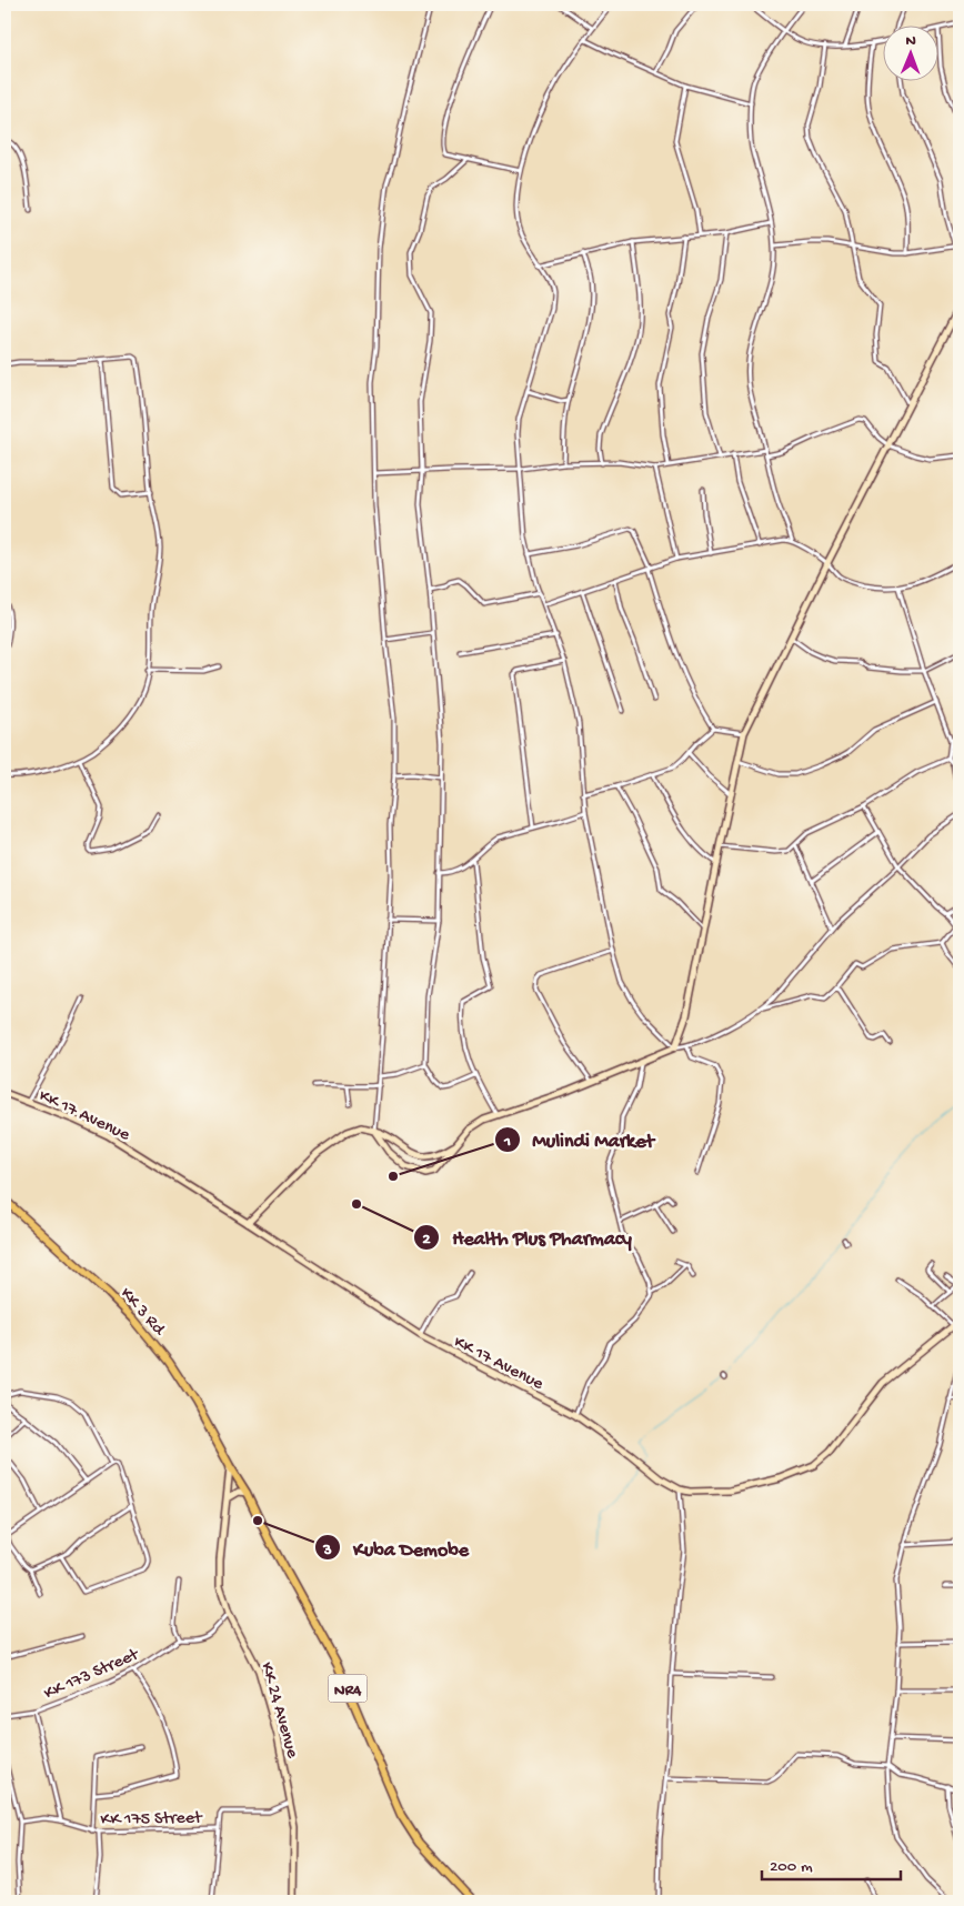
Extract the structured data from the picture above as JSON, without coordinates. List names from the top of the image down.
{
  "streets": {
    "highway": ["KK 3 Rd", "NR4"],
    "street": [
      "KK 17 Avenue",
      "KK 173 Street",
      "KK 24 Avenue",
      "KK 175 Street"
    ]
  },
  "crossings": [
    ["KK 3 Rd", "NR4"],
    ["KK 3 Rd", "KK 24 Avenue"],
    ["NR4", "KK 24 Avenue"]
  ],
  "places": ["Mulindi Market", "Health Plus Pharmacy", "Kuba Demobe"],
  "scale_bar": "200 m",
  "north": "top"
}
